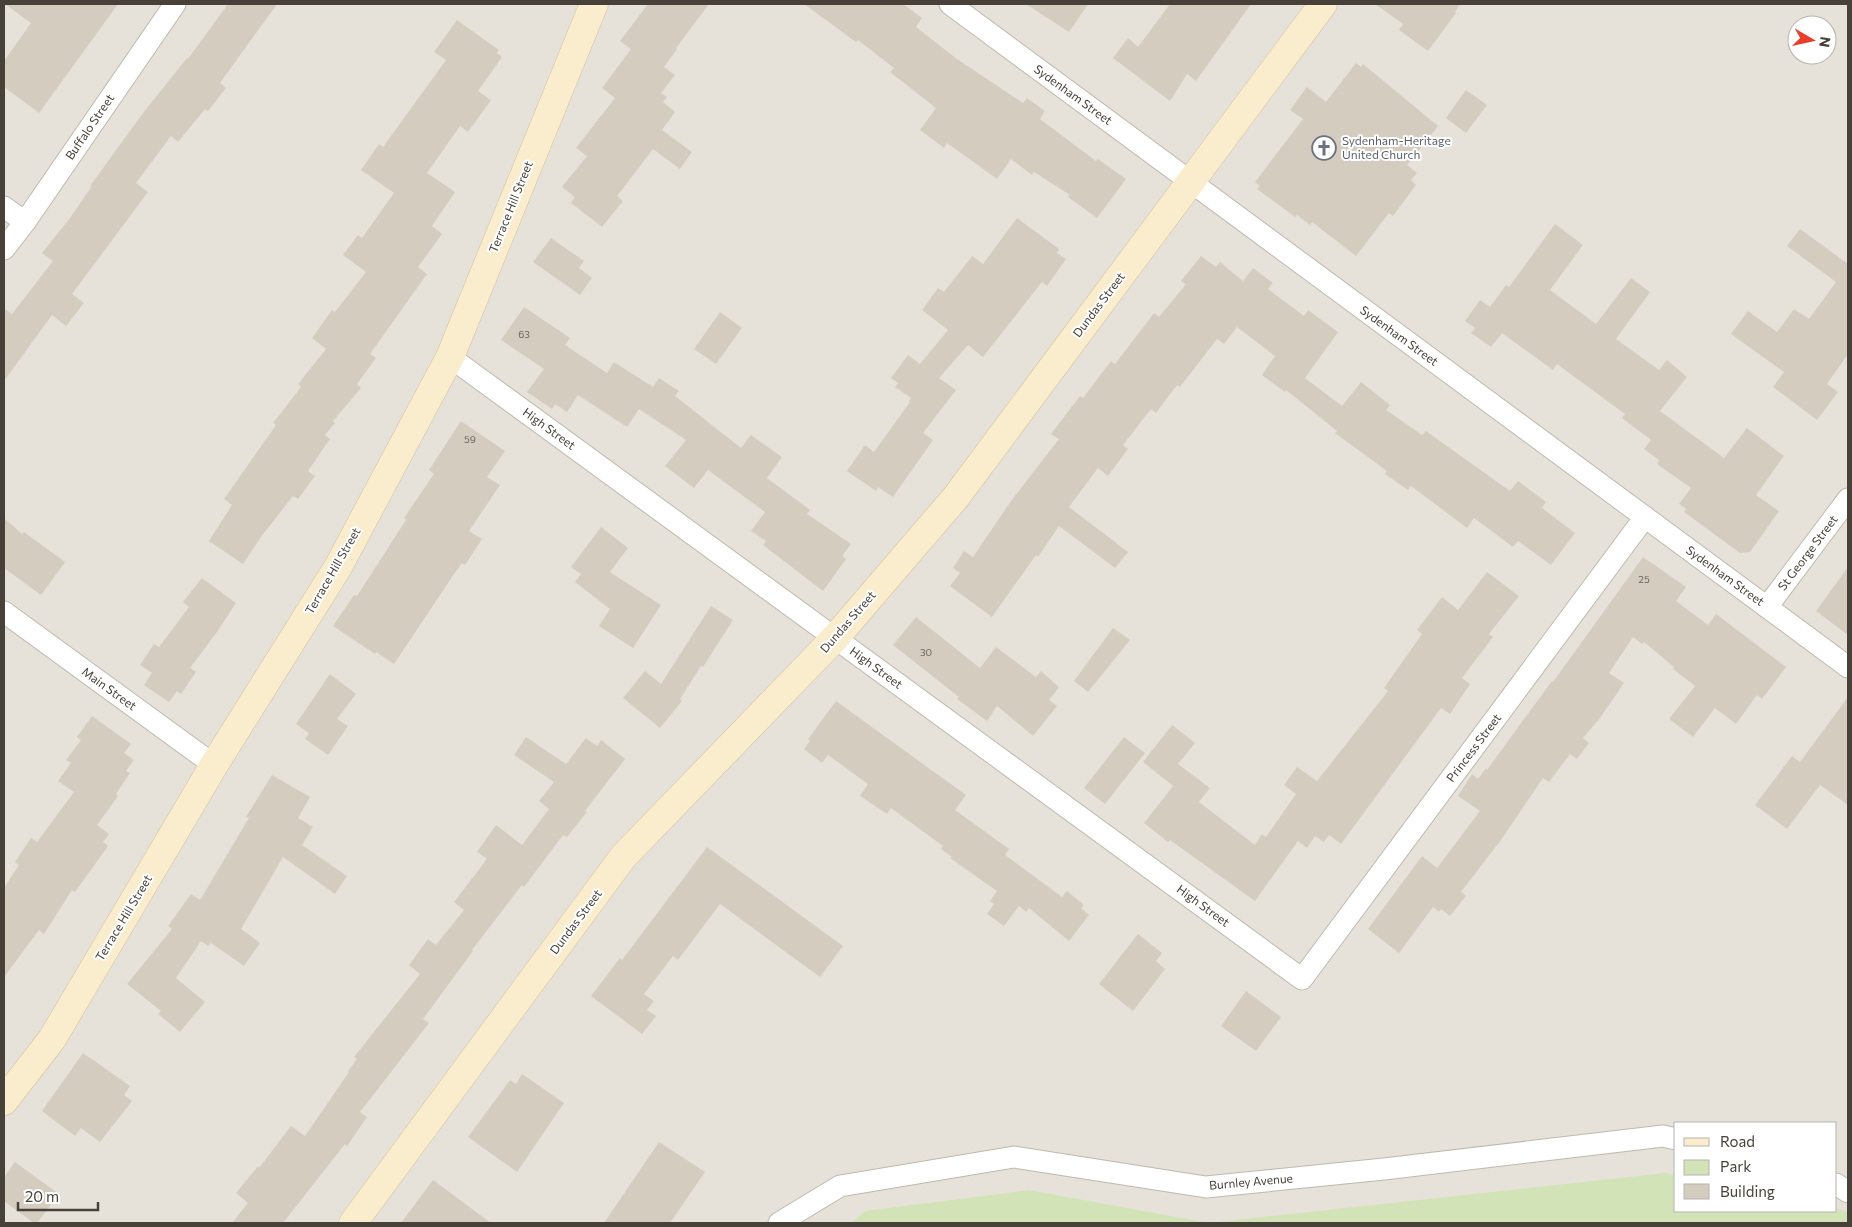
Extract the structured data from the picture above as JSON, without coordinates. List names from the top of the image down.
{
  "streets": {
    "street": [
      "Sydenham Street",
      "Buffalo Street",
      "Terrace Hill Street",
      "Dundas Street",
      "High Street",
      "St George Street",
      "Main Street",
      "Princess Street",
      "Burnley Avenue"
    ]
  },
  "crossings": [
    ["Sydenham Street", "Dundas Street"],
    ["Sydenham Street", "St George Street"],
    ["Sydenham Street", "Princess Street"],
    ["Terrace Hill Street", "High Street"],
    ["Terrace Hill Street", "Main Street"],
    ["Dundas Street", "High Street"],
    ["High Street", "Princess Street"]
  ],
  "places": {
    "church": ["Sydenham-Heritage United Church"]
  },
  "house_numbers": [
    "63",
    "59",
    "25",
    "30"
  ],
  "legend": ["Road", "Park", "Building"],
  "scale_bar": "20 m",
  "north": "right"
}
